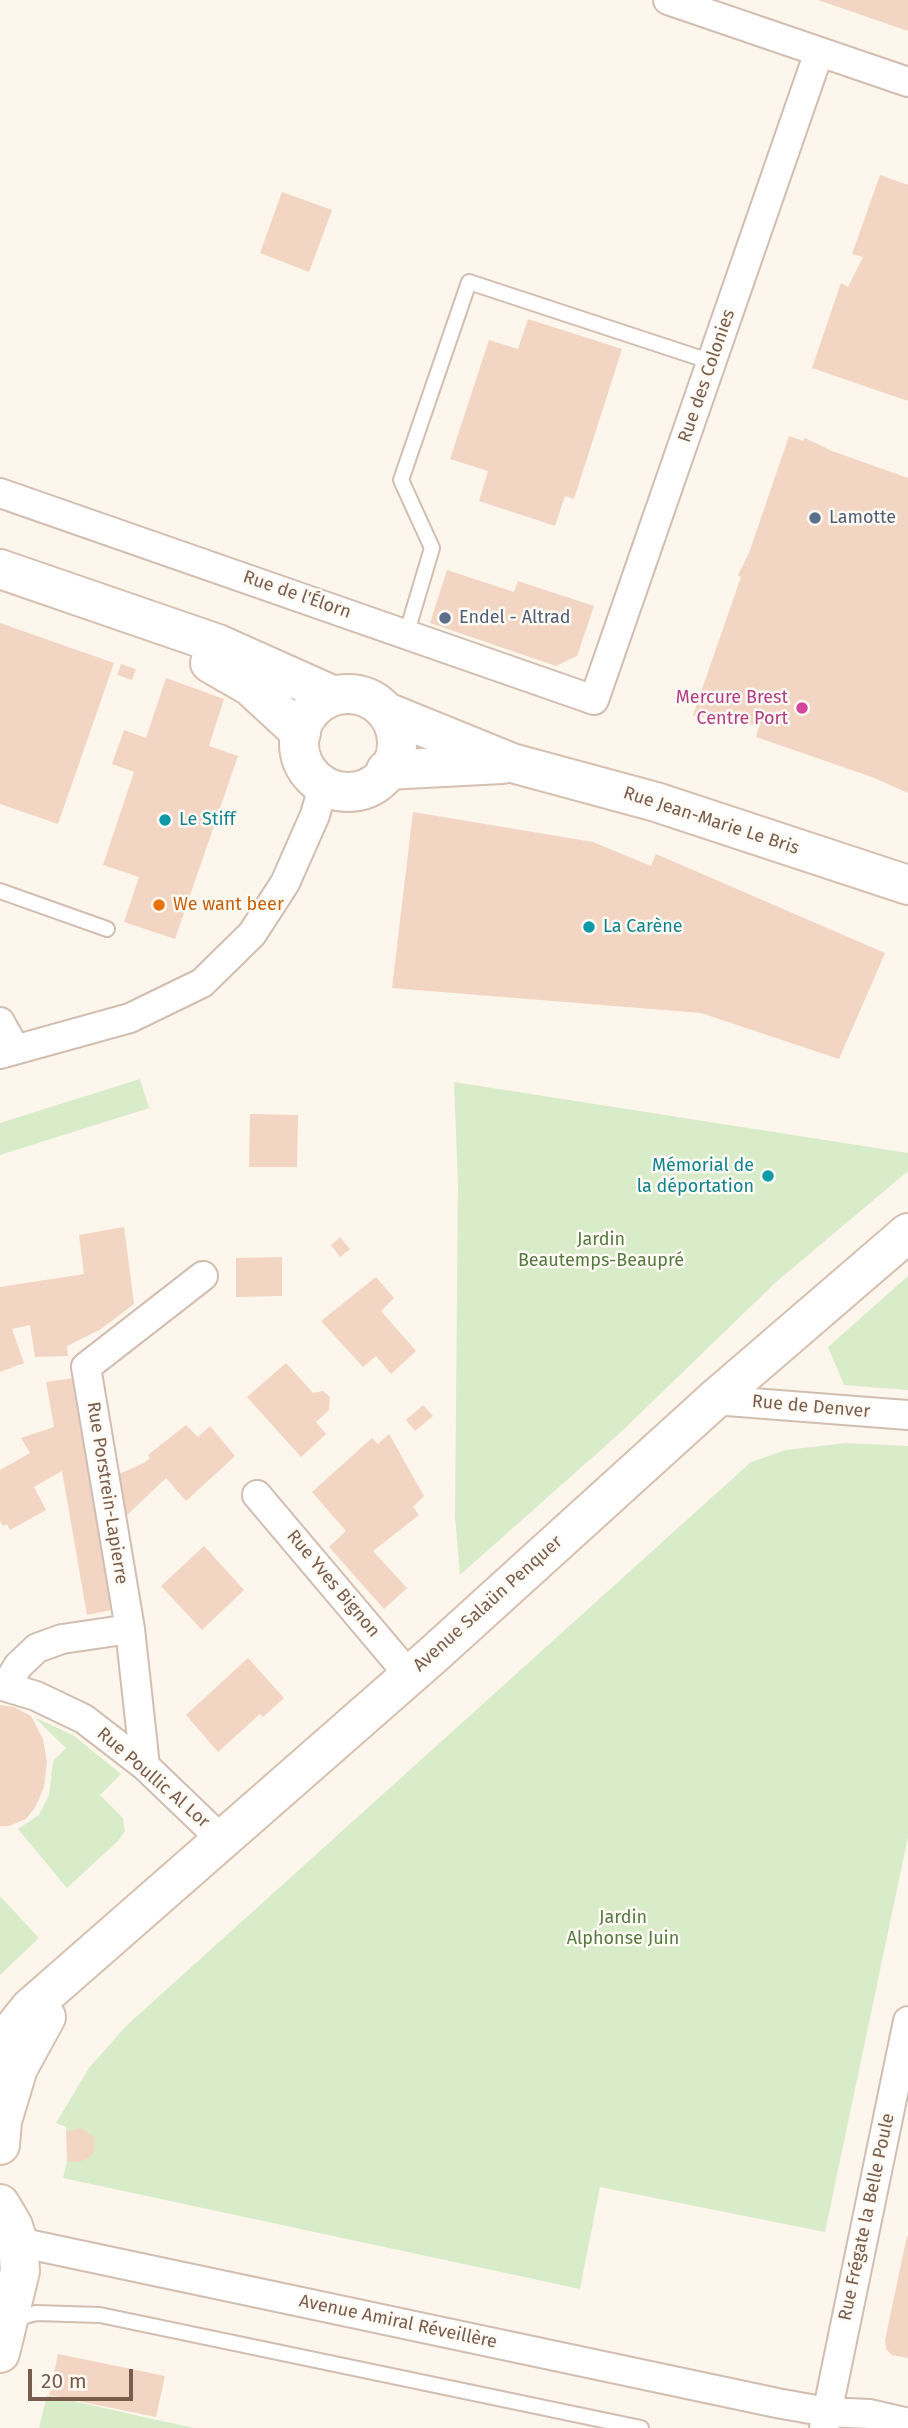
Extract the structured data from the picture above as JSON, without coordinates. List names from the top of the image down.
{
  "streets": {
    "main road": ["Rue Jean-Marie Le Bris", "Avenue Salaün Penquer"],
    "street": [
      "Rue des Colonies",
      "Rue de l'Élorn",
      "Rue de Denver",
      "Rue Porstrein-Lapierre",
      "Rue Yves Bignon",
      "Rue Poullic Al Lor",
      "Rue Frégate la Belle Poule",
      "Avenue Amiral Réveillère"
    ]
  },
  "crossings": [
    ["Rue des Colonies", "Rue de l'Élorn"],
    ["Rue de Denver", "Avenue Salaün Penquer"],
    ["Rue Porstrein-Lapierre", "Rue Poullic Al Lor"],
    ["Rue Yves Bignon", "Avenue Salaün Penquer"],
    ["Avenue Salaün Penquer", "Rue Poullic Al Lor"],
    ["Rue Frégate la Belle Poule", "Avenue Amiral Réveillère"]
  ],
  "parks": ["Jardin Beautemps-Beaupré", "Jardin Alphonse Juin"],
  "places": [
    "Lamotte",
    "Endel - Altrad",
    "Mercure Brest Centre Port",
    "Le Stiff",
    "We want beer",
    "La Carène",
    "Mémorial de la déportation"
  ],
  "scale_bar": "20 m"
}
